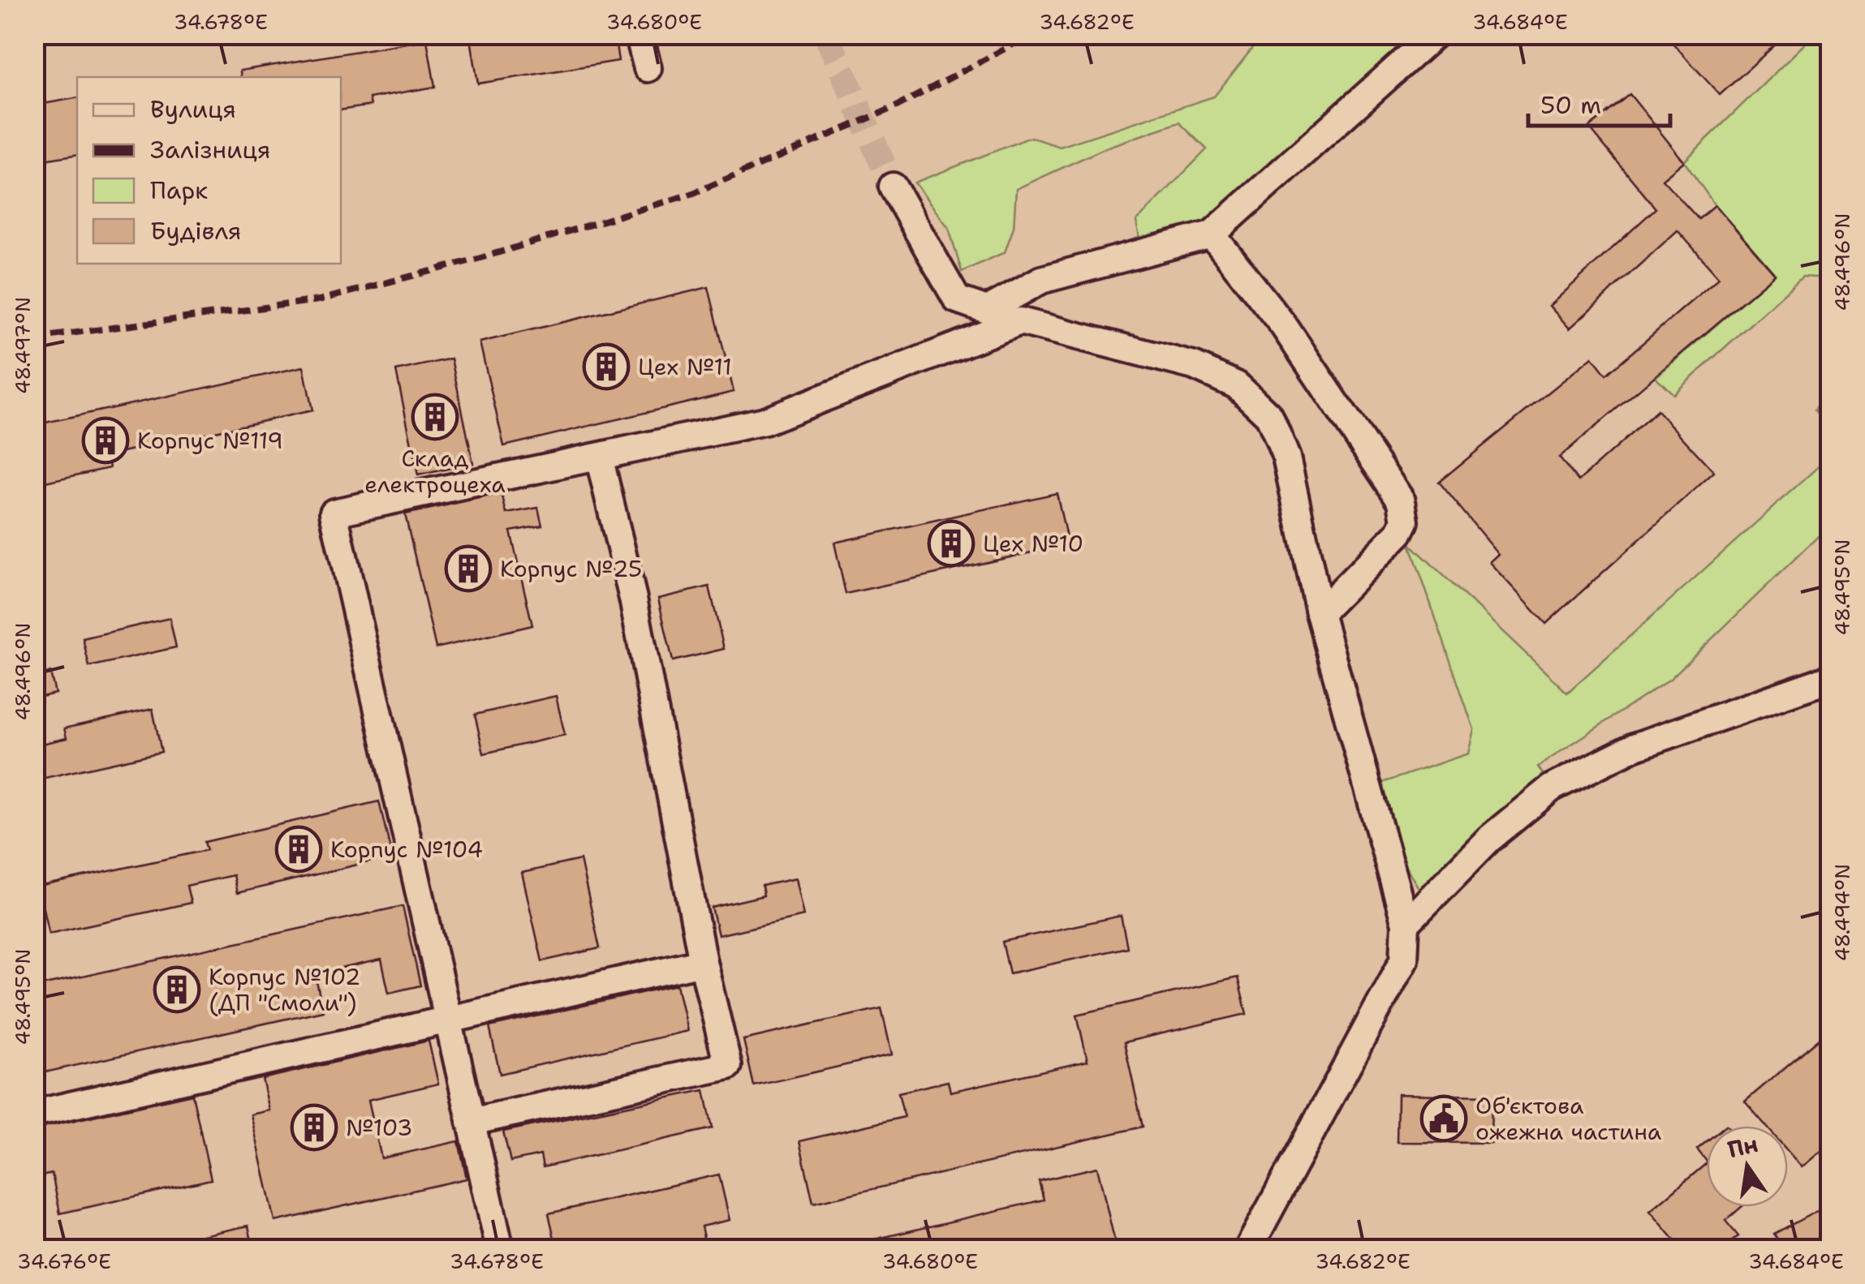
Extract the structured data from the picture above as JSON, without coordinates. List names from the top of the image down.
{
  "places": {
    "building": [
      "Цех №11",
      "Склад електроцеха",
      "Корпус №119",
      "Цех №10",
      "Корпус №25",
      "Корпус №104",
      "Корпус №102 (ДП \"Смоли\")",
      "№103"
    ],
    "public building": ["Об'єктова ожежна частина"]
  },
  "legend": [
    "Вулиця",
    "Залізниця",
    "Парк",
    "Будівля"
  ],
  "scale_bar": "50 m",
  "north": "top",
  "coordinates": [
    "34.678°E",
    "34.680°E",
    "34.682°E",
    "34.684°E",
    "48.496°N",
    "48.497°N",
    "48.495°N",
    "48.494°N",
    "34.676°E"
  ]
}
